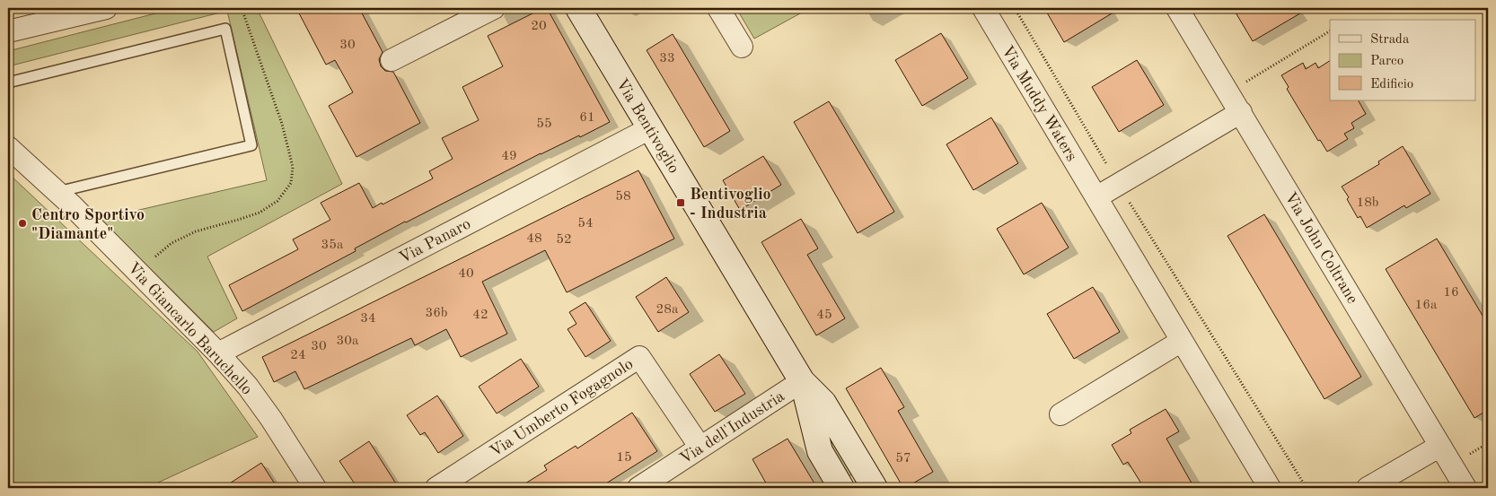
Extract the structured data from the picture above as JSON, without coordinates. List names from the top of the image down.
{
  "streets": {
    "street": [
      "Via Muddy Waters",
      "Via Bentivoglio",
      "Via Panaro",
      "Via John Coltrane",
      "Via Giancarlo Baruchello",
      "Via Umberto Fogagnolo",
      "Via dell'Industria"
    ]
  },
  "crossings": [
    ["Via Bentivoglio", "Via Panaro"],
    ["Via Bentivoglio", "Via dell'Industria"],
    ["Via Panaro", "Via Giancarlo Baruchello"],
    ["Via Umberto Fogagnolo", "Via dell'Industria"]
  ],
  "places": {
    "transit": ["Bentivoglio - Industria"],
    "other": ["Centro Sportivo \"Diamante\""]
  },
  "house_numbers": [
    "20",
    "30",
    "33",
    "61",
    "55",
    "49",
    "58",
    "18b",
    "54",
    "48",
    "52",
    "35a",
    "40",
    "16",
    "16a",
    "28a",
    "36b",
    "42",
    "45",
    "34",
    "30a",
    "30",
    "24",
    "15",
    "57"
  ],
  "legend": ["Strada", "Parco", "Edificio"]
}
